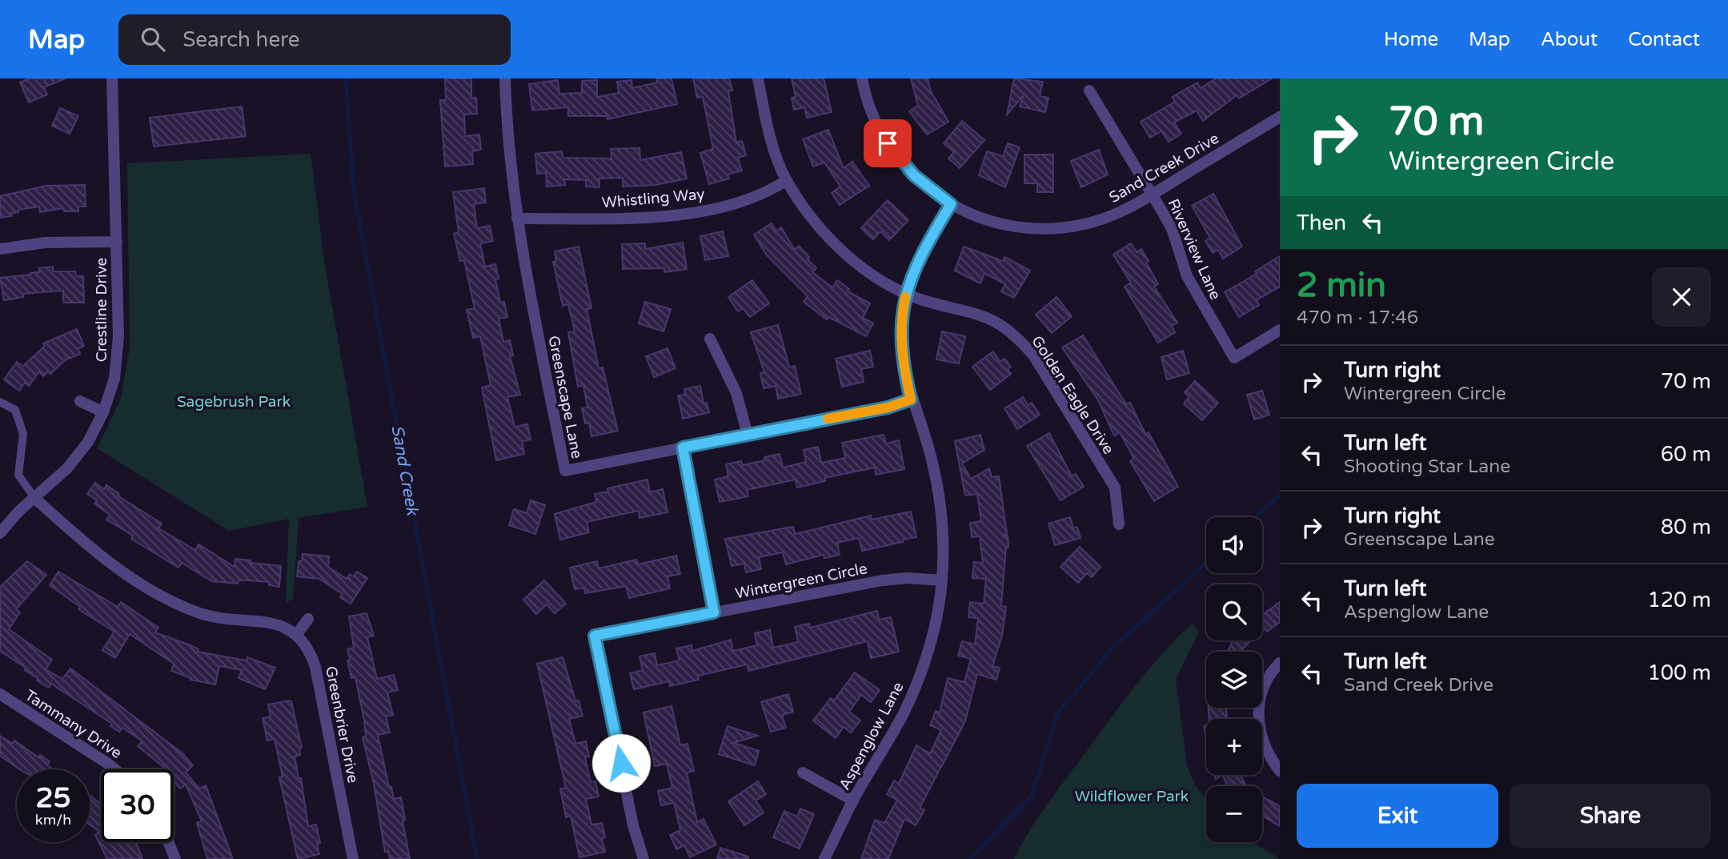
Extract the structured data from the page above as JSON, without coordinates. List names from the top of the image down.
{
  "streets": {
    "street": [
      "Sand Creek Drive",
      "Whistling Way",
      "Riverview Lane",
      "Crestline Drive",
      "Golden Eagle Drive",
      "Greenscape Lane",
      "Wintergreen Circle",
      "Tammany Drive",
      "Greenbrier Drive",
      "Aspenglow Lane"
    ]
  },
  "crossings": [
    ["Sand Creek Drive", "Riverview Lane"],
    ["Sand Creek Drive", "Aspenglow Lane"],
    ["Whistling Way", "Golden Eagle Drive"],
    ["Whistling Way", "Greenscape Lane"],
    ["Golden Eagle Drive", "Aspenglow Lane"],
    ["Greenscape Lane", "Aspenglow Lane"],
    ["Wintergreen Circle", "Aspenglow Lane"]
  ],
  "water": ["Sand Creek"],
  "parks": ["Sagebrush Park", "Wildflower Park"],
  "page": {
    "header": "Map",
    "search": "Search here",
    "nav": [
      "Home",
      "Map",
      "About",
      "Contact"
    ],
    "turn": ["70 m", "Wintergreen Circle"],
    "then": "Then",
    "heading": ["2 min", "470 m · 17:46"],
    "list": [
      {
        "name": "Turn right",
        "note": "Wintergreen Circle",
        "value": "70 m"
      },
      {
        "name": "Turn left",
        "note": "Shooting Star Lane",
        "value": "60 m"
      },
      {
        "name": "Turn right",
        "note": "Greenscape Lane",
        "value": "80 m"
      },
      {
        "name": "Turn left",
        "note": "Aspenglow Lane",
        "value": "120 m"
      },
      {
        "name": "Turn left",
        "note": "Sand Creek Drive",
        "value": "100 m"
      }
    ],
    "map_buttons": ["+", "−"],
    "speed": "25 km/h",
    "limit": "30",
    "buttons": ["Exit", "Share"]
  }
}
